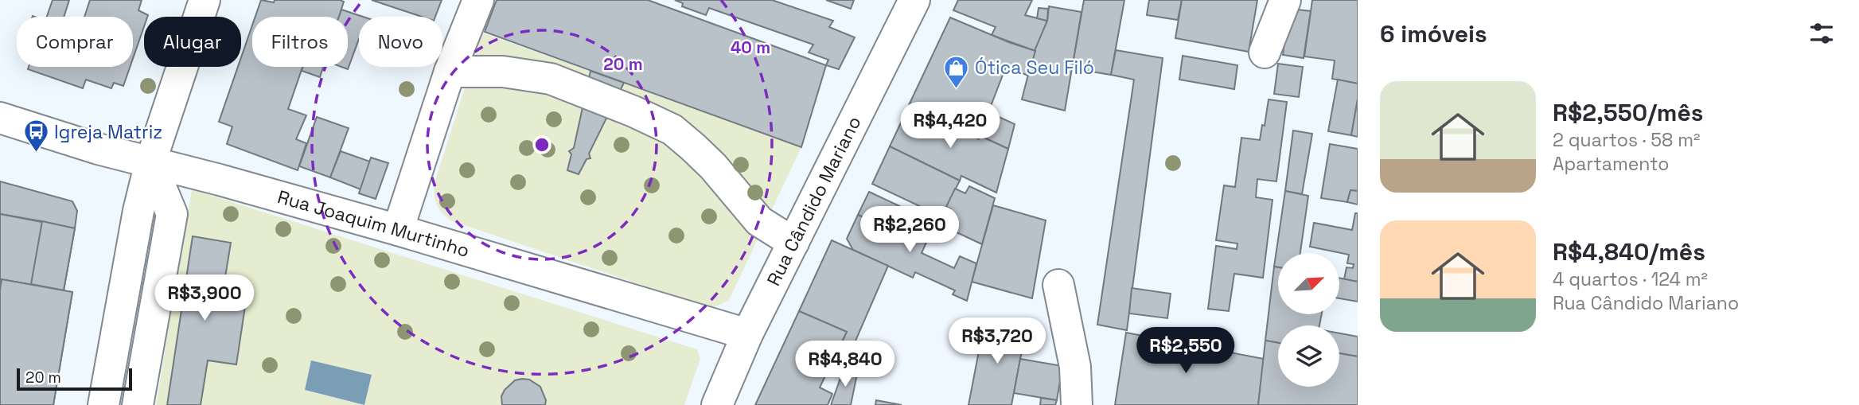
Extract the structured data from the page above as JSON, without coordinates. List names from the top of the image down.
{
  "streets": {
    "street": ["Rua Cândido Mariano", "Rua Joaquim Murtinho"]
  },
  "crossings": [
    ["Rua Cândido Mariano", "Rua Joaquim Murtinho"]
  ],
  "places": {
    "shop": ["Ótica Seu Filó"],
    "bus stop": ["Igreja Matriz"]
  },
  "scale_bar": "20 m",
  "north": "top right",
  "page": {
    "heading": "6 imóveis",
    "chip": [
      "Comprar",
      "Alugar",
      "Filtros",
      "Novo"
    ],
    "list": [
      {
        "name": "R$2,550/mês",
        "note": "2 quartos · 58 m² · Apartamento"
      },
      {
        "name": "R$4,840/mês",
        "note": "4 quartos · 124 m² · Rua Cândido Mariano"
      }
    ],
    "price": [
      "R$4,420",
      "R$2,260",
      "R$3,900",
      "R$3,720",
      "R$2,550",
      "R$4,840"
    ],
    "scale": "20 m"
  },
  "rings": ["40 m", "20 m"]
}
